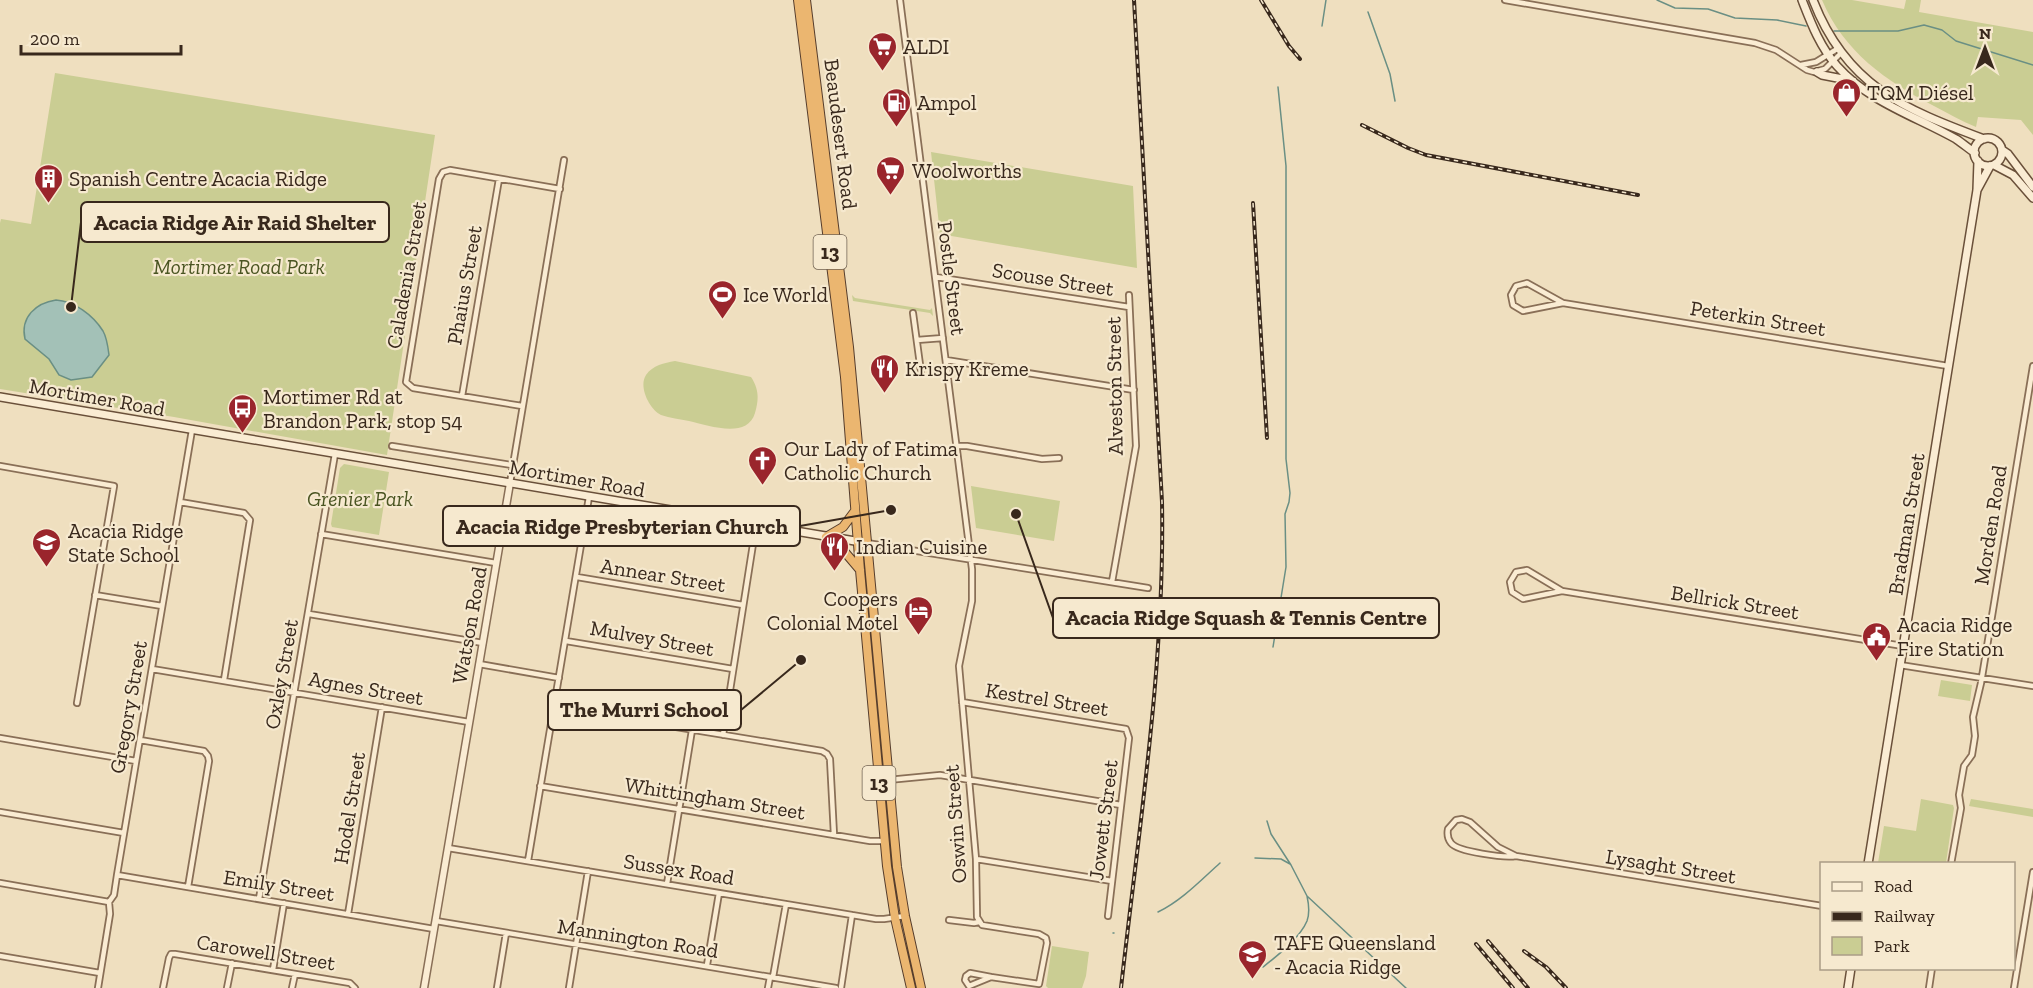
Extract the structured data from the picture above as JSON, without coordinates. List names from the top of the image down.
{
  "streets": {
    "highway": ["Beaudesert Road", "13"],
    "main road": ["Mortimer Road", "Bradman Street"],
    "street": [
      "Caladenia Street",
      "Postle Street",
      "Scouse Street",
      "Phaius Street",
      "Peterkin Street",
      "Alveston Street",
      "Morden Road",
      "Annear Street",
      "Bellrick Street",
      "Watson Road",
      "Mulvey Street",
      "Oxley Street",
      "Agnes Street",
      "Kestrel Street",
      "Gregory Street",
      "Whittingham Street",
      "Hodel Street",
      "Jowett Street",
      "Oswin Street",
      "Lysaght Street",
      "Sussex Road",
      "Emily Street",
      "Mannington Road",
      "Carowell Street"
    ]
  },
  "crossings": [
    ["Beaudesert Road", "Mortimer Road"],
    ["Beaudesert Road", "Whittingham Street"],
    ["Beaudesert Road", "Sussex Road"],
    ["Caladenia Street", "Phaius Street"],
    ["Postle Street", "Scouse Street"],
    ["Postle Street", "Mortimer Road"],
    ["Postle Street", "Oswin Street"],
    ["Scouse Street", "Alveston Street"],
    ["Peterkin Street", "Bradman Street"],
    ["Alveston Street", "Mortimer Road"],
    ["Mortimer Road", "Watson Road"],
    ["Mortimer Road", "Oxley Street"],
    ["Mortimer Road", "Gregory Street"],
    ["Mortimer Road", "Oswin Street"],
    ["Bradman Street", "Bellrick Street"],
    ["Watson Road", "Agnes Street"],
    ["Watson Road", "Sussex Road"],
    ["Watson Road", "Emily Street"],
    ["Watson Road", "Mannington Road"],
    ["Oxley Street", "Agnes Street"],
    ["Oxley Street", "Emily Street"],
    ["Agnes Street", "Gregory Street"],
    ["Agnes Street", "Hodel Street"],
    ["Kestrel Street", "Jowett Street"],
    ["Kestrel Street", "Oswin Street"],
    ["Gregory Street", "Emily Street"],
    ["Hodel Street", "Emily Street"]
  ],
  "parks": ["Mortimer Road Park", "Grenier Park"],
  "places": {
    "supermarket": ["ALDI", "Woolworths"],
    "shop": ["TQM Diésel"],
    "fuel station": ["Ampol"],
    "building": ["Spanish Centre Acacia Ridge"],
    "other": [
      "Acacia Ridge Air Raid Shelter",
      "Acacia Ridge Presbyterian Church",
      "Acacia Ridge Squash & Tennis Centre",
      "The Murri School"
    ],
    "sports": ["Ice World"],
    "restaurant": ["Krispy Kreme", "Indian Cuisine"],
    "bus stop": ["Mortimer Rd at Brandon Park, stop 54"],
    "church": ["Our Lady of Fatima Catholic Church"],
    "school or university": ["Acacia Ridge State School", "TAFE Queensland - Acacia Ridge"],
    "hotel": ["Coopers Colonial Motel"],
    "public building": ["Acacia Ridge Fire Station"]
  },
  "legend": ["Road", "Railway", "Park"],
  "scale_bar": "200 m",
  "north": "top"
}
